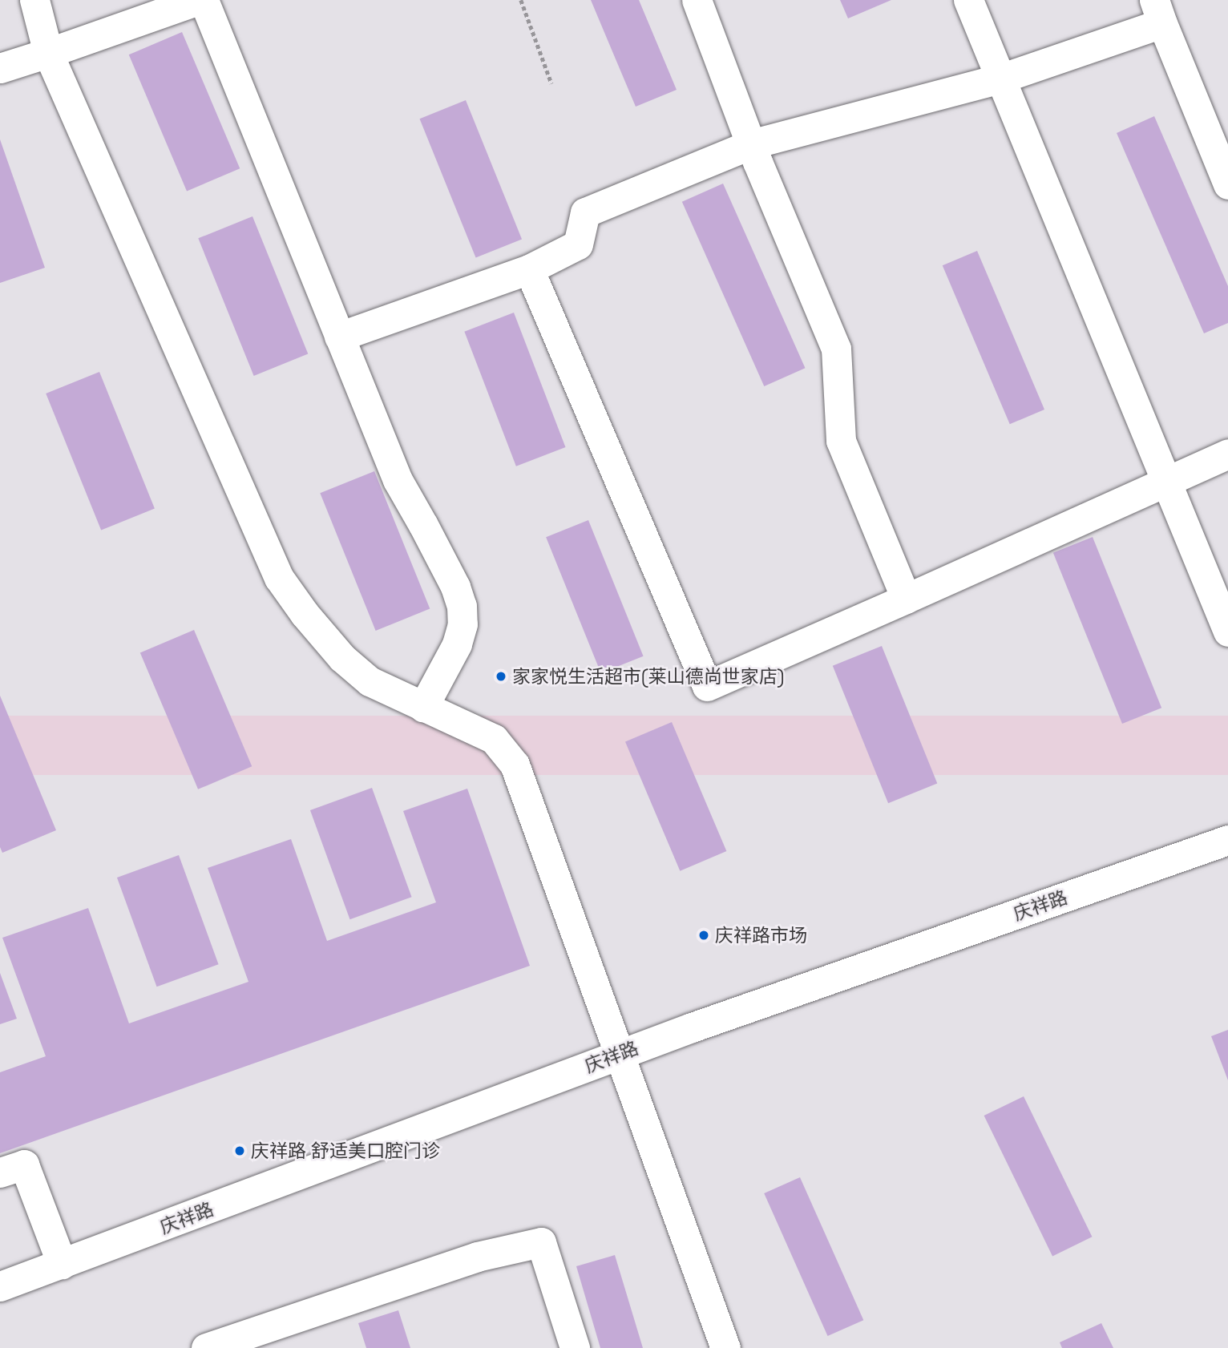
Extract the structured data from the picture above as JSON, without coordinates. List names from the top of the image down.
{
  "streets": {
    "street": ["庆祥路"]
  },
  "places": ["家家悦生活超市(莱山德尚世家店)", "庆祥路市场", "庆祥路 舒适美口腔门诊"]
}
